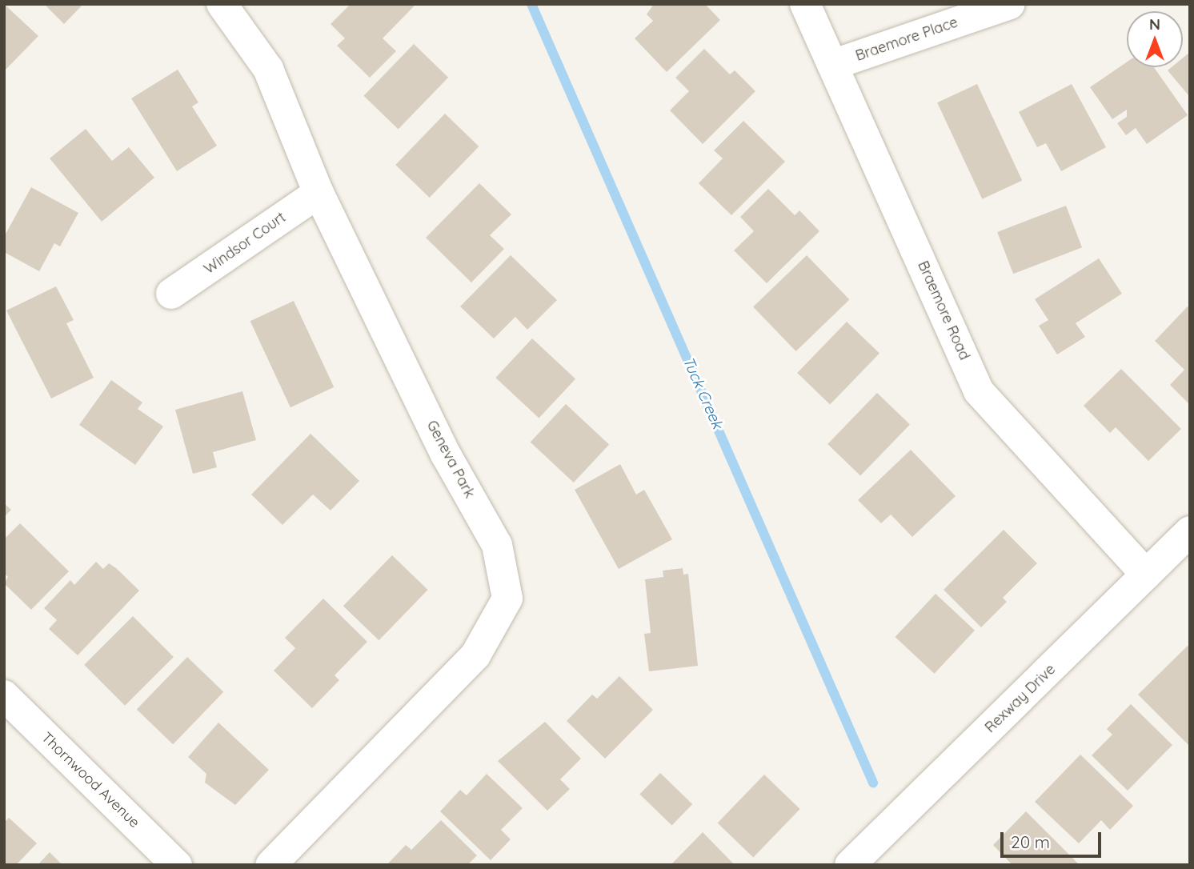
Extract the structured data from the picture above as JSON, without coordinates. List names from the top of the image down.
{
  "streets": {
    "street": [
      "Braemore Place",
      "Windsor Court",
      "Braemore Road",
      "Geneva Park",
      "Rexway Drive",
      "Thornwood Avenue"
    ]
  },
  "crossings": [
    ["Braemore Place", "Braemore Road"],
    ["Windsor Court", "Geneva Park"],
    ["Braemore Road", "Rexway Drive"]
  ],
  "water": ["Tuck Creek"],
  "scale_bar": "20 m",
  "north": "top"
}
